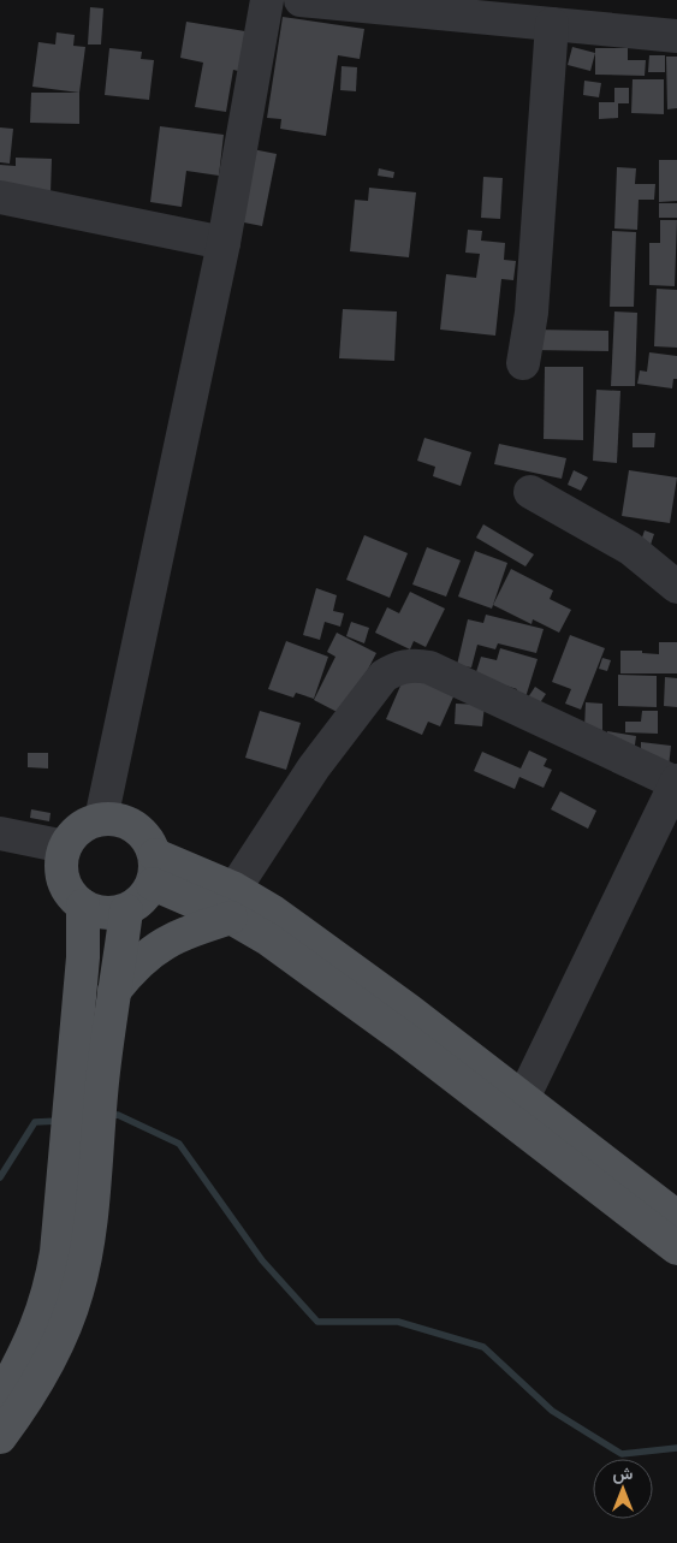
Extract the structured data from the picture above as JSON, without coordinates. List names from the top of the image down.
{
  "north": "top"
}
